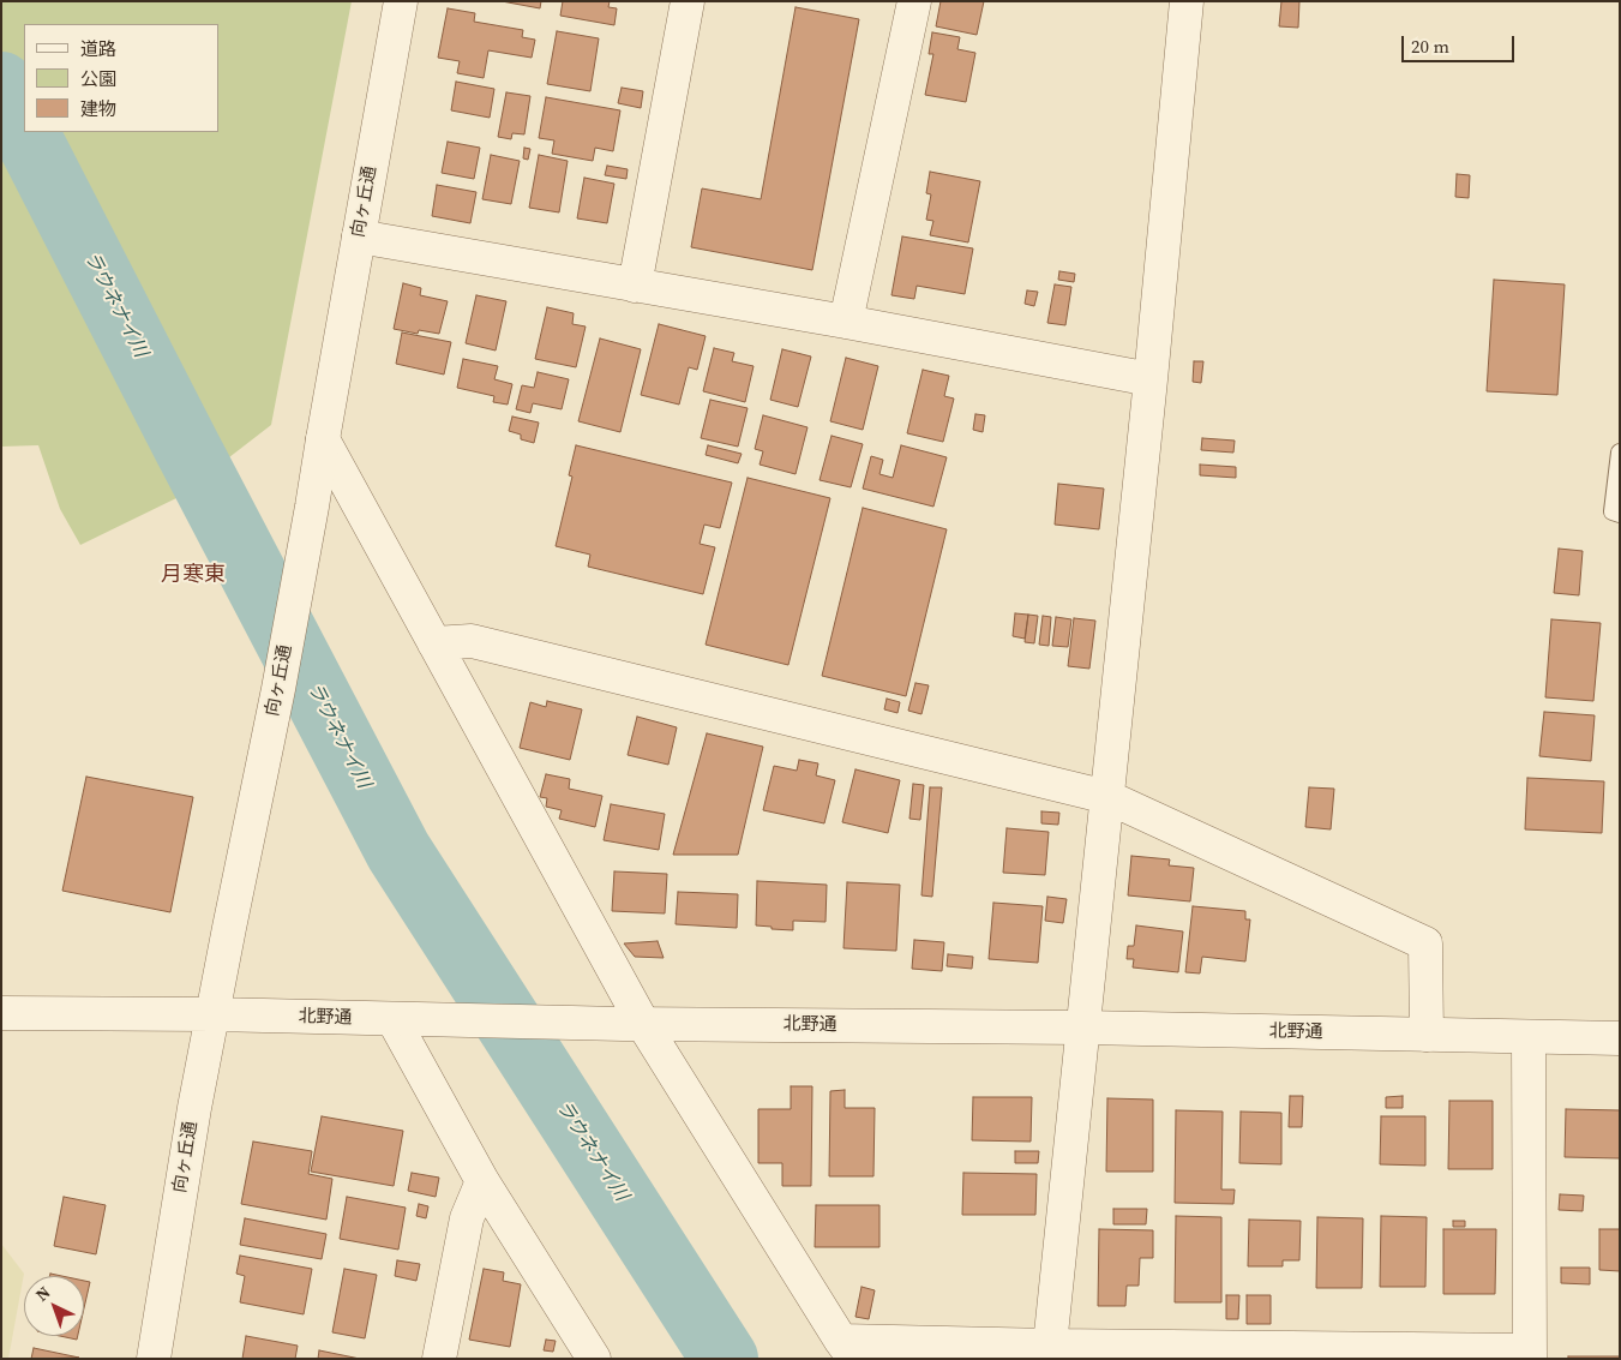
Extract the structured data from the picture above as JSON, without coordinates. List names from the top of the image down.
{
  "streets": {
    "street": ["向ヶ丘通", "北野通"]
  },
  "crossings": [
    ["向ヶ丘通", "北野通"]
  ],
  "districts": ["月寒東"],
  "water": ["ラウネナイ川"],
  "legend": ["道路", "公園", "建物"],
  "scale_bar": "20 m",
  "north": "top left"
}
